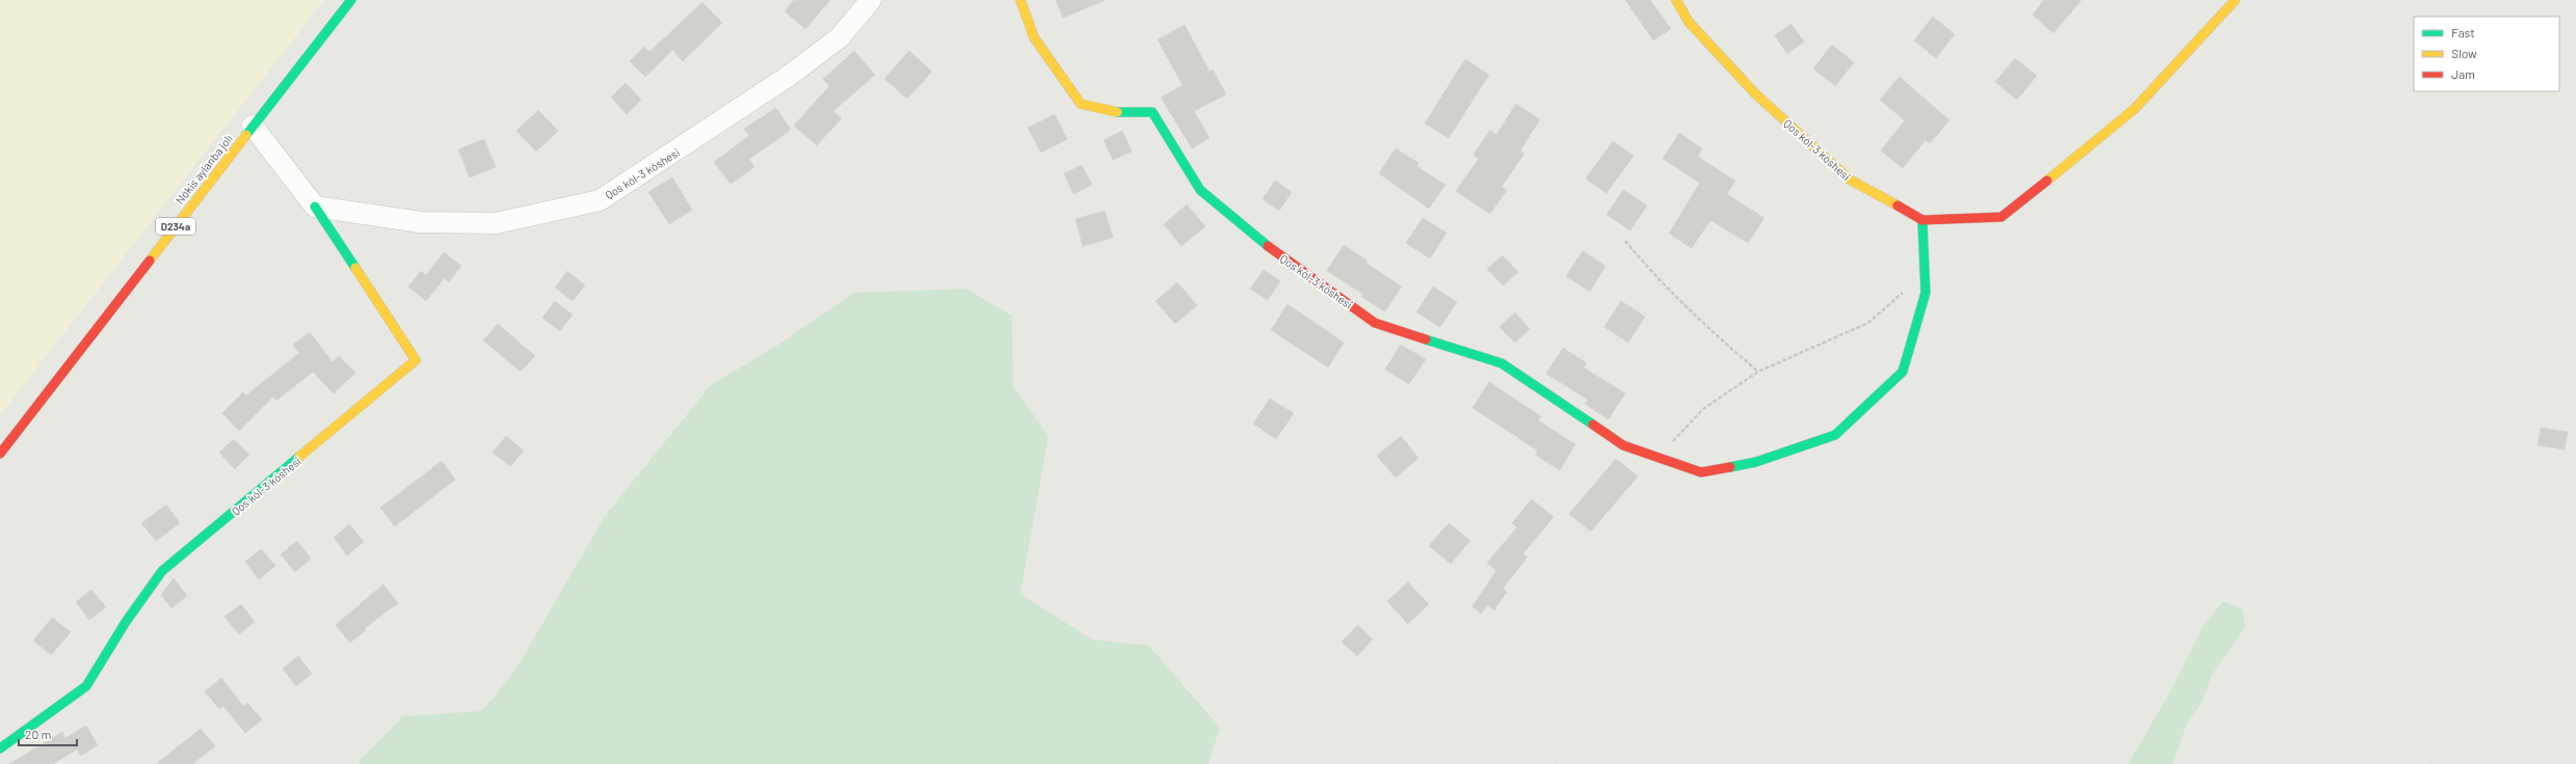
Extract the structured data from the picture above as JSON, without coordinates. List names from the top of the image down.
{
  "streets": {
    "street": ["Qos kól-3 kóshesi", "Nókis aylanba jolı", "D234a"]
  },
  "crossings": [
    ["Qos kól-3 kóshesi", "Nókis aylanba jolı"]
  ],
  "legend": ["Fast", "Slow", "Jam"],
  "scale_bar": "20 m"
}
